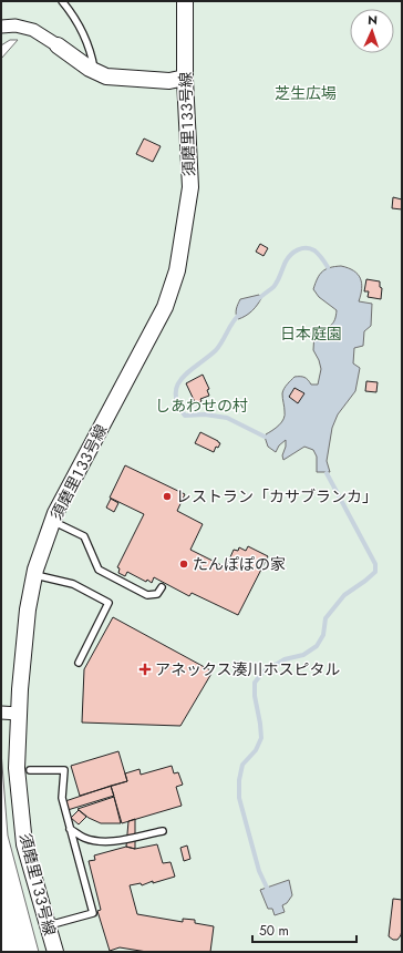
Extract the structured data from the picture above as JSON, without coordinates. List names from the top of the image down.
{
  "streets": {
    "street": ["須磨里１３３号線"]
  },
  "parks": ["芝生広場", "日本庭園", "しあわせの村"],
  "places": {
    "other": ["レストラン「カサブランカ」", "たんぽぽの家"],
    "health": ["アネックス湊川ホスピタル"]
  },
  "scale_bar": "50 m",
  "north": "top"
}
